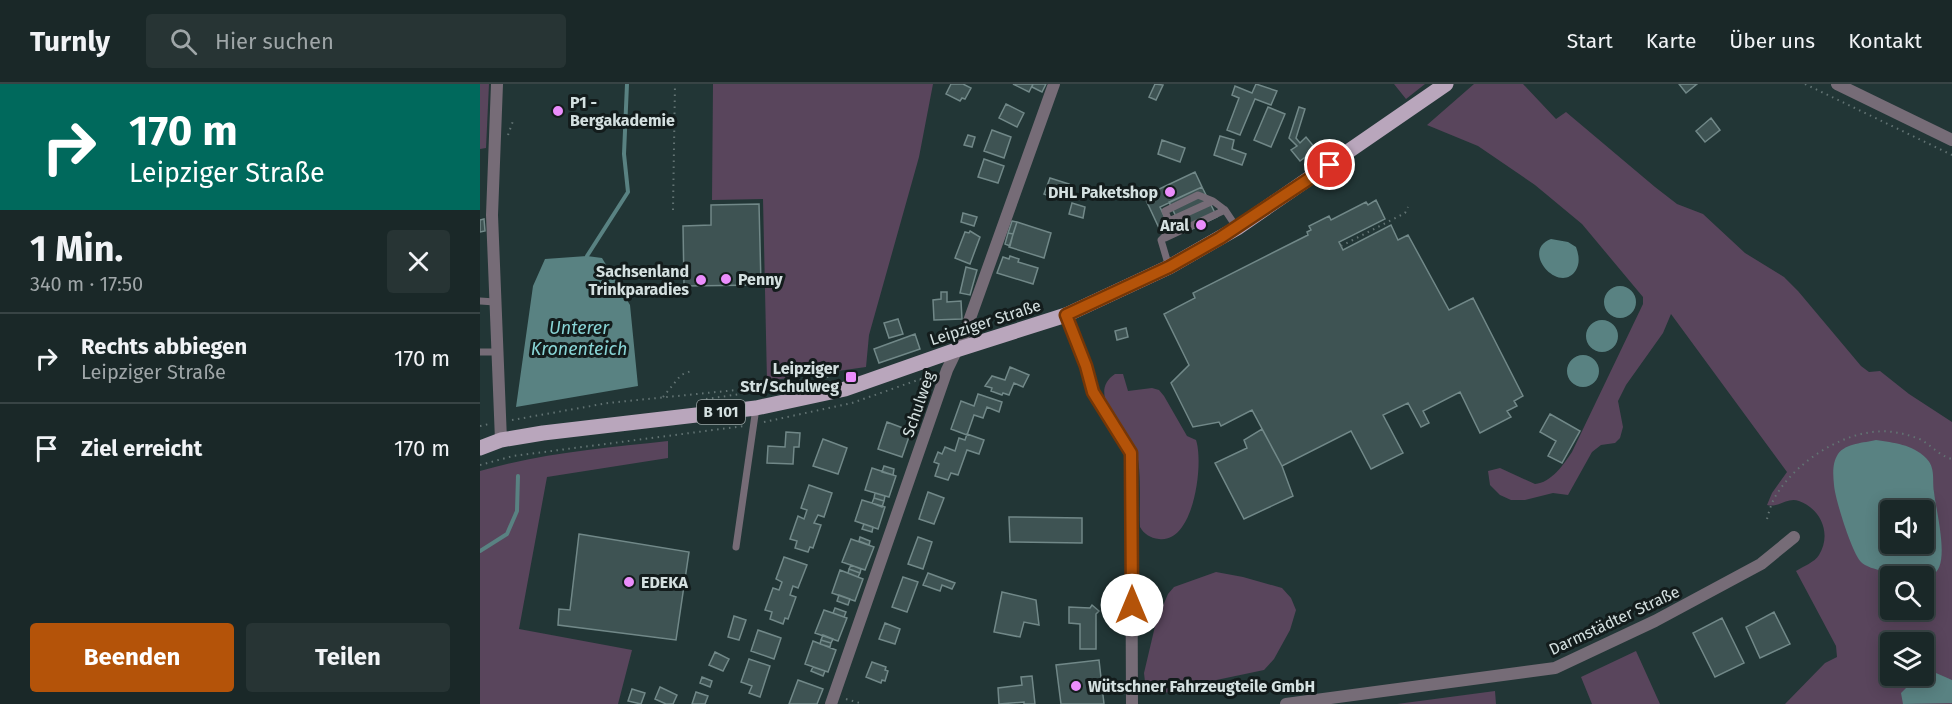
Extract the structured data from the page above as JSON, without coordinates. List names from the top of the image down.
{
  "streets": {
    "main road": ["Leipziger Straße", "B 101"],
    "street": ["Schulweg", "Darmstädter Straße"]
  },
  "crossings": [
    ["Leipziger Straße", "Schulweg"]
  ],
  "water": ["Unterer Kronenteich"],
  "places": {
    "other": [
      "P1 - Bergakademie",
      "DHL Paketshop",
      "Aral",
      "Penny",
      "Sachsenland Trinkparadies",
      "EDEKA",
      "Wütschner Fahrzeugteile GmbH"
    ],
    "transit": ["Leipziger Str/Schulweg"]
  },
  "page": {
    "header": "Turnly",
    "search": "Hier suchen",
    "nav": [
      "Start",
      "Karte",
      "Über uns",
      "Kontakt"
    ],
    "turn": ["170 m", "Leipziger Straße"],
    "heading": ["1 Min.", "340 m · 17:50"],
    "list": [
      {
        "name": "Rechts abbiegen",
        "note": "Leipziger Straße",
        "value": "170 m"
      },
      {
        "name": "Ziel erreicht",
        "value": "170 m"
      }
    ],
    "buttons": ["Beenden", "Teilen"]
  }
}
